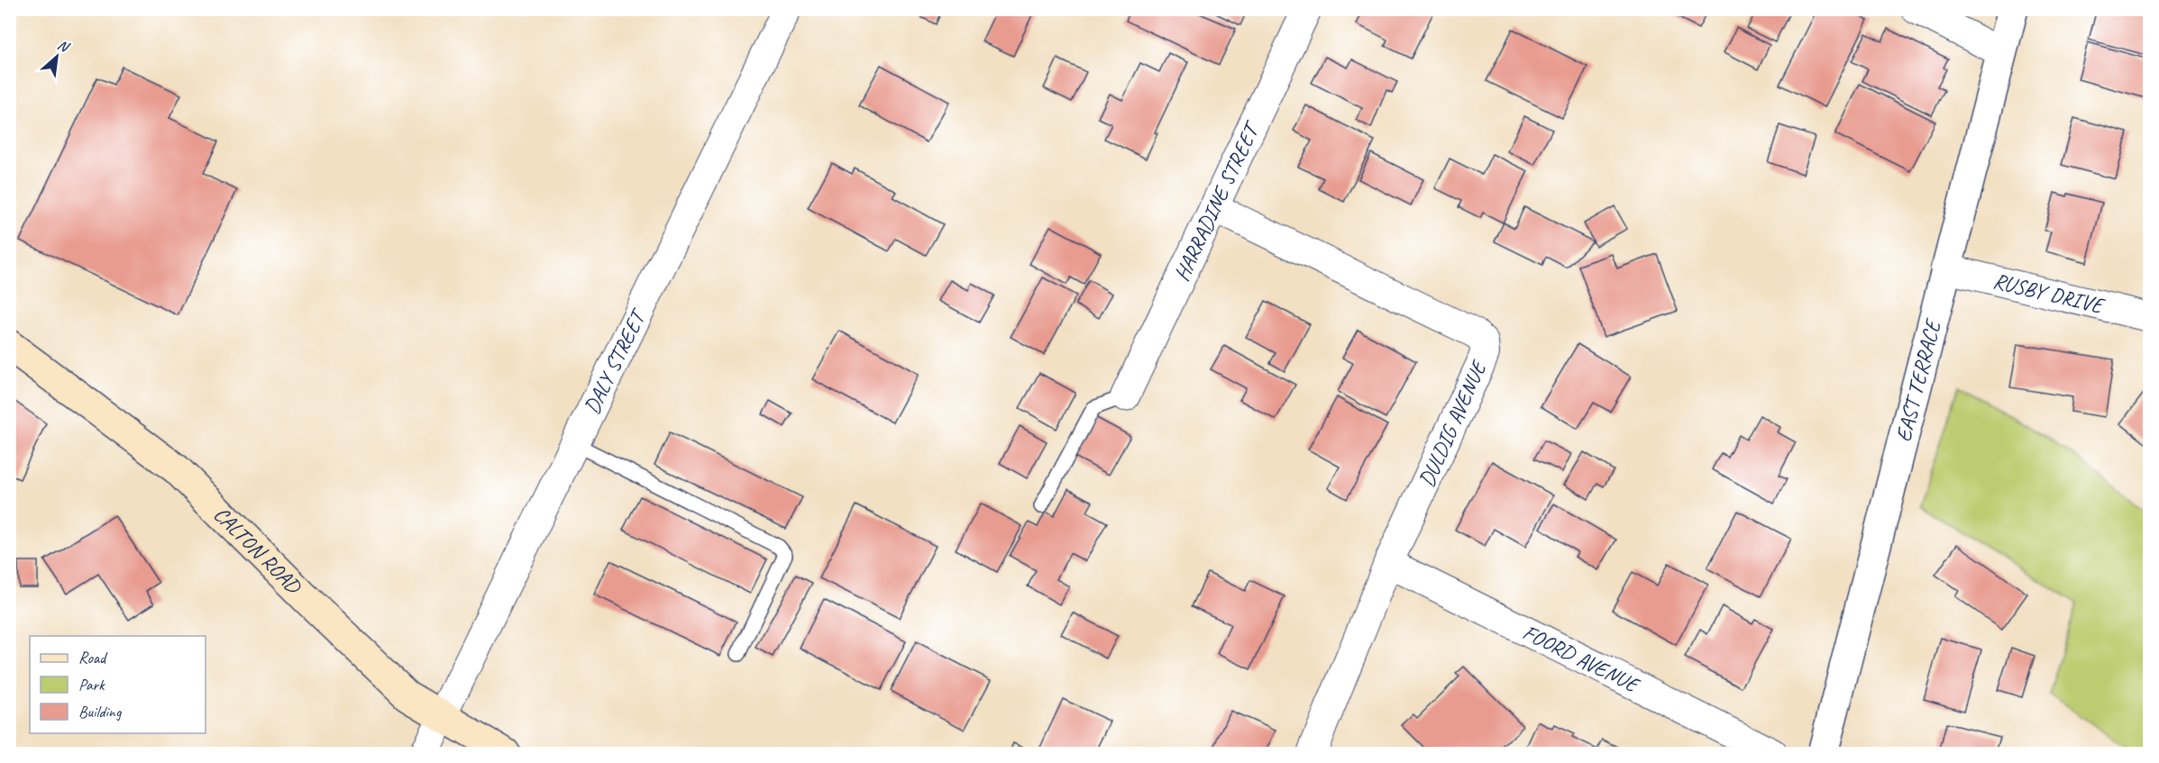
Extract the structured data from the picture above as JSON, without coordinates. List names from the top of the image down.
{
  "streets": {
    "main road": ["CALTON ROAD"],
    "street": [
      "HARRADINE STREET",
      "RUSBY DRIVE",
      "DALY STREET",
      "EAST TERRACE",
      "DULDIG AVENUE",
      "FOORD AVENUE"
    ]
  },
  "crossings": [
    ["HARRADINE STREET", "DULDIG AVENUE"],
    ["RUSBY DRIVE", "EAST TERRACE"],
    ["DALY STREET", "CALTON ROAD"],
    ["DULDIG AVENUE", "FOORD AVENUE"]
  ],
  "legend": ["Road", "Park", "Building"],
  "north": "top right"
}
